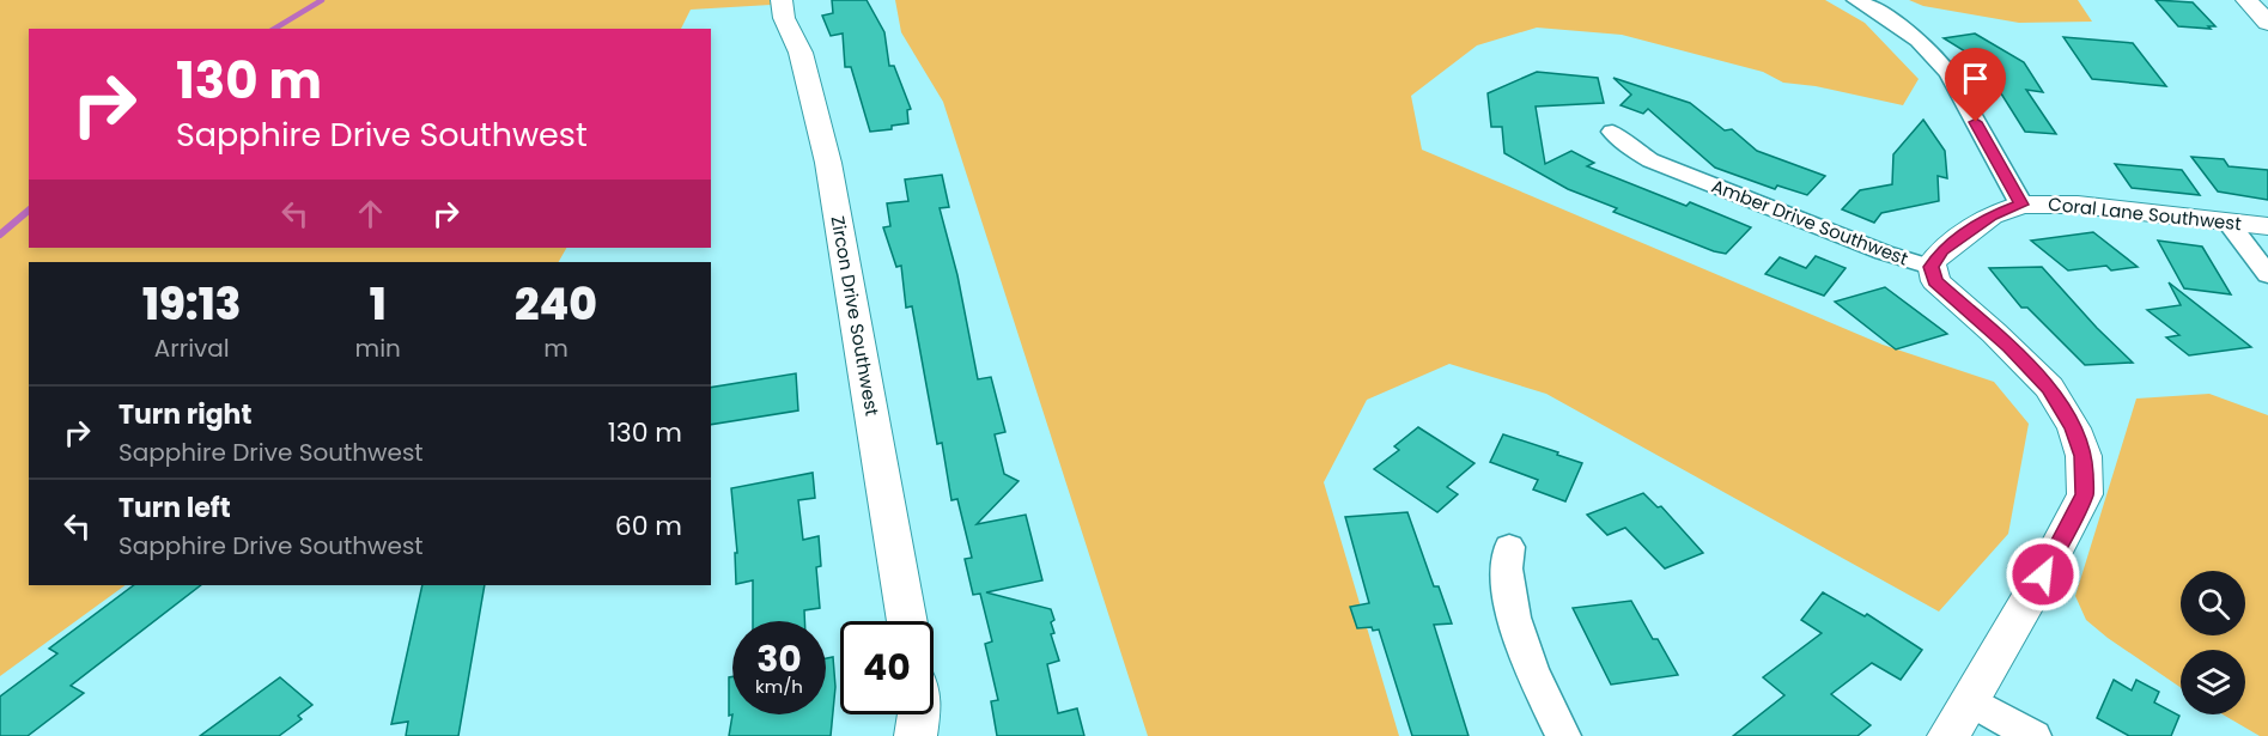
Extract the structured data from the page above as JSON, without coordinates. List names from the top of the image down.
{
  "streets": {
    "street": ["Coral Lane Southwest", "Amber Drive Southwest", "Zircon Drive Southwest"]
  },
  "page": {
    "turn": ["130 m", "Sapphire Drive Southwest"],
    "eta": [
      "19:13",
      "Arrival",
      "1",
      "min",
      "240",
      "m"
    ],
    "list": [
      {
        "name": "Turn right",
        "note": "Sapphire Drive Southwest",
        "value": "130 m"
      },
      {
        "name": "Turn left",
        "note": "Sapphire Drive Southwest",
        "value": "60 m"
      }
    ],
    "speed": "30 km/h",
    "limit": "40"
  }
}
